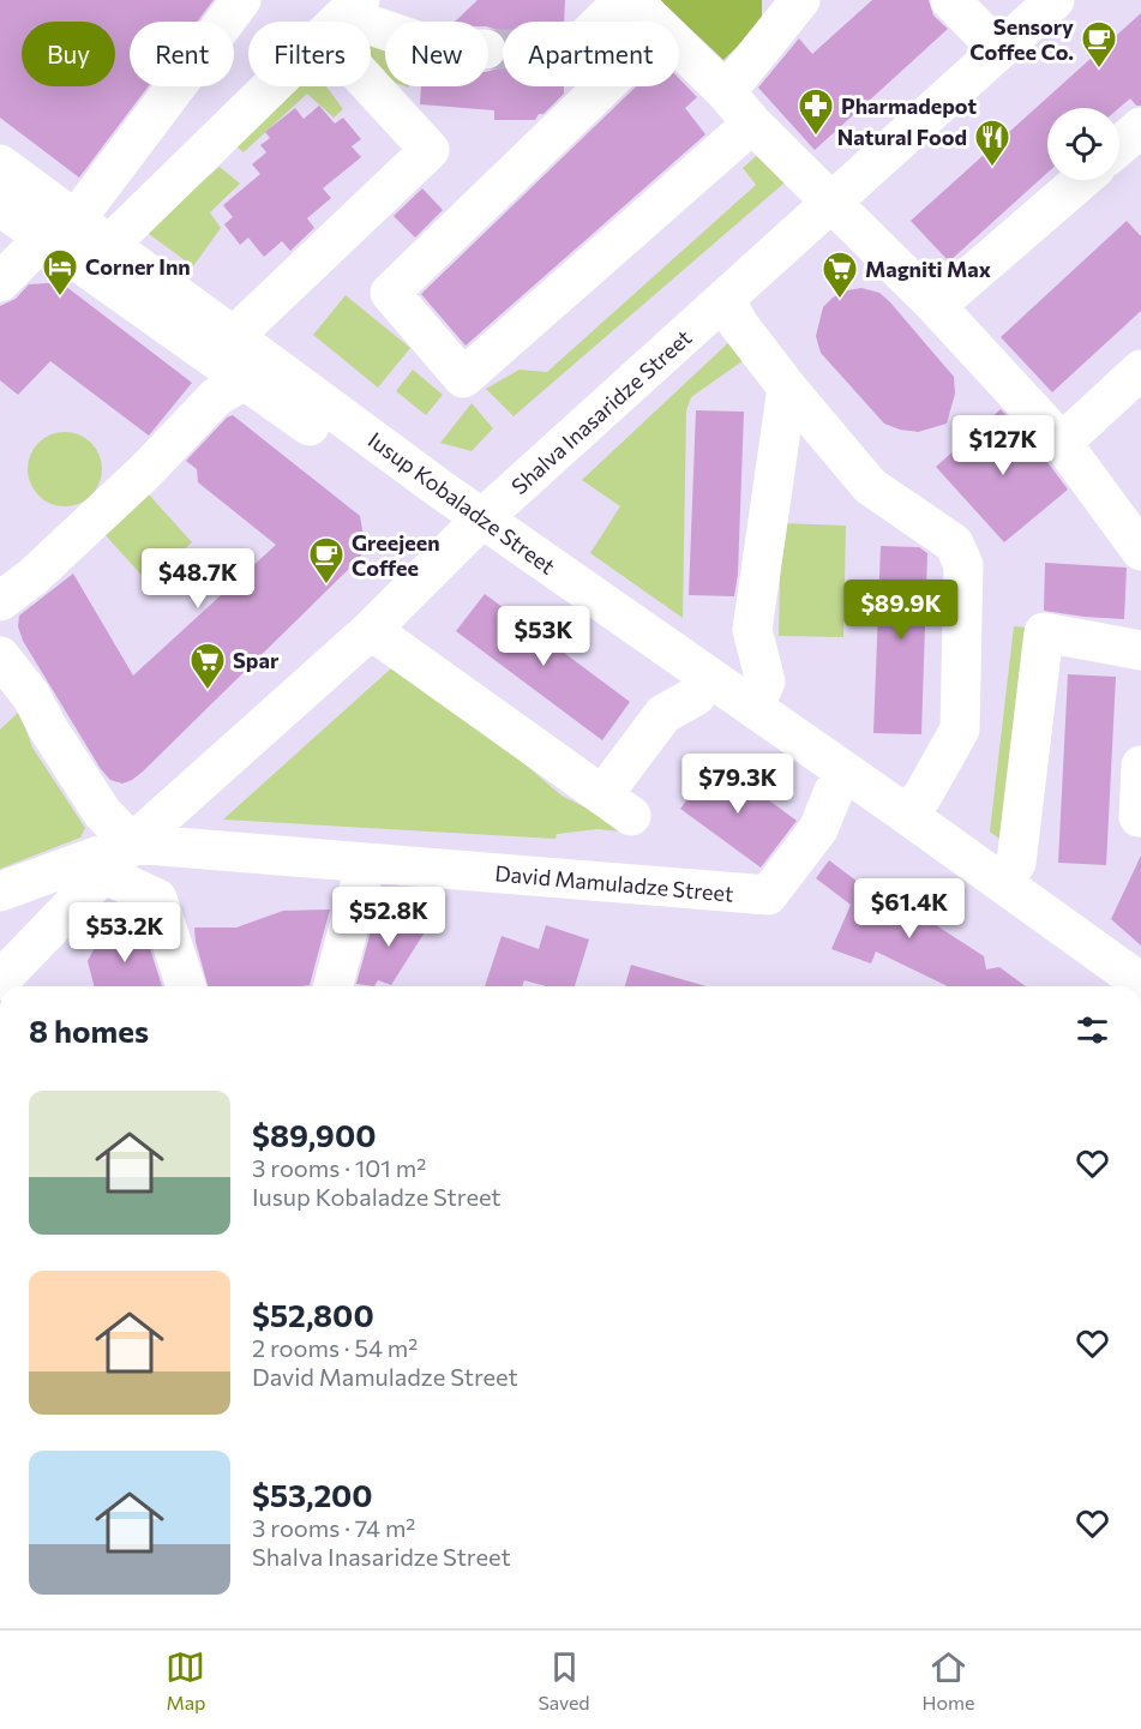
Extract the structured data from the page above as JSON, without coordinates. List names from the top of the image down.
{
  "streets": {
    "street": ["Shalva Inasaridze Street", "Iusup Kobaladze Street", "David Mamuladze Street"]
  },
  "crossings": [
    ["Shalva Inasaridze Street", "Iusup Kobaladze Street"],
    ["Shalva Inasaridze Street", "David Mamuladze Street"],
    ["Iusup Kobaladze Street", "David Mamuladze Street"]
  ],
  "places": {
    "cafe": ["Sensory Coffee Co.", "Greejeen Coffee"],
    "pharmacy": ["Pharmadepot"],
    "restaurant": ["Natural Food"],
    "hotel": ["Corner Inn"],
    "supermarket": ["Magniti Max", "Spar"]
  },
  "page": {
    "chip": [
      "Buy",
      "Rent",
      "Filters",
      "New",
      "Apartment"
    ],
    "price": [
      "$127K",
      "$48.7K",
      "$89.9K",
      "$53K",
      "$79.3K",
      "$61.4K",
      "$52.8K",
      "$53.2K"
    ],
    "heading": "8 homes",
    "list": [
      {
        "name": "$89,900",
        "note": "3 rooms · 101 m² · Iusup Kobaladze Street"
      },
      {
        "name": "$52,800",
        "note": "2 rooms · 54 m² · David Mamuladze Street"
      },
      {
        "name": "$53,200",
        "note": "3 rooms · 74 m² · Shalva Inasaridze Street"
      }
    ],
    "tabs": ["Map", "Saved", "Home"]
  }
}
